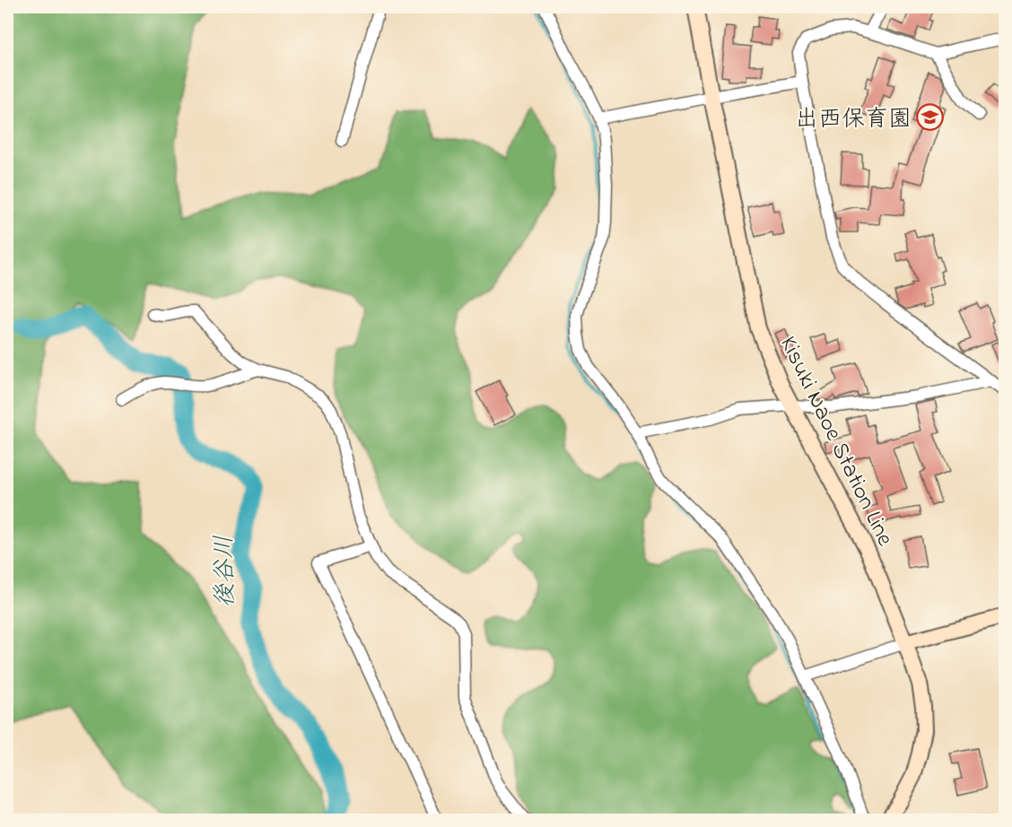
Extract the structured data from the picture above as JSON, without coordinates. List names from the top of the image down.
{
  "streets": {
    "main road": ["Kisuki Naoe Station Line"]
  },
  "water": ["後谷川"],
  "places": {
    "school or university": ["出西保育園"]
  }
}
